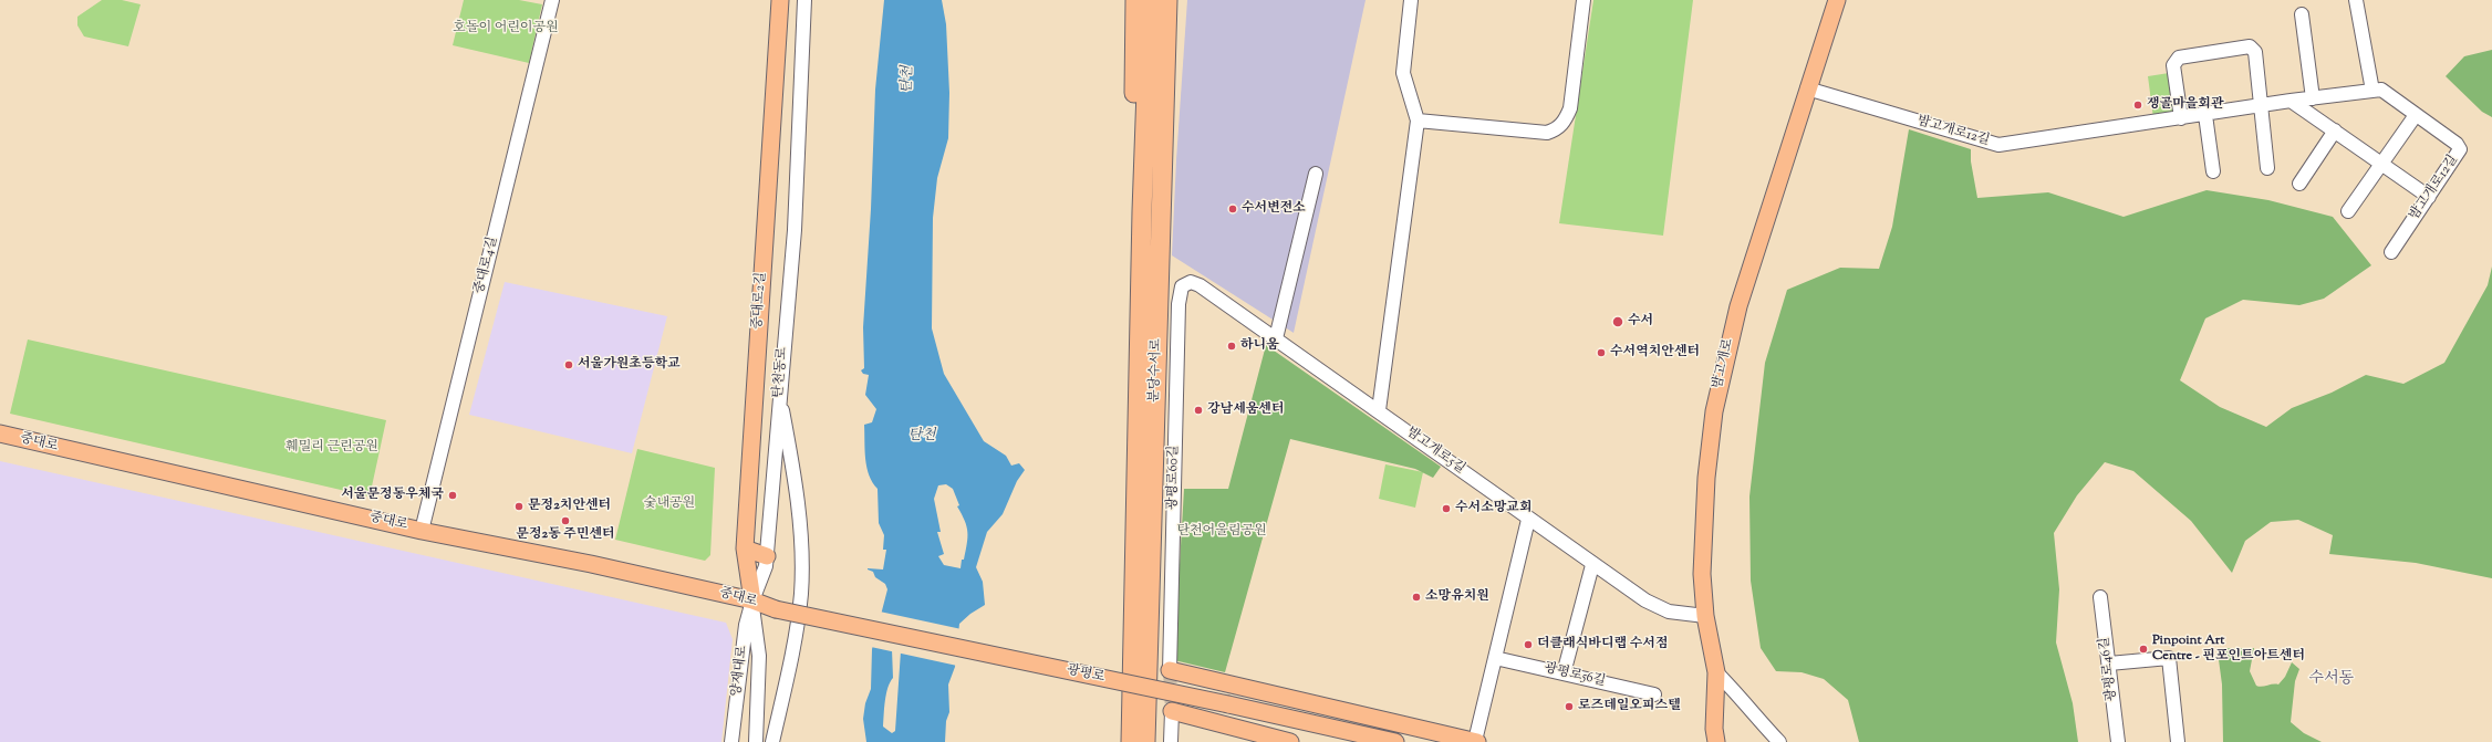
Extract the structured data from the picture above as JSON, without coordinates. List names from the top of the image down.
{
  "streets": {
    "highway": ["분당수서로"],
    "main road": [
      "중대로2길",
      "밤고개로",
      "중대로",
      "광평로"
    ],
    "street": [
      "밤고개로12길",
      "중대로4길",
      "탄천동로",
      "밤고개로5길",
      "광평로60길",
      "광평로46길",
      "양재대로",
      "광평로56길"
    ]
  },
  "crossings": [
    ["밤고개로12길", "밤고개로"],
    ["중대로4길", "중대로"],
    ["중대로2길", "탄천동로"],
    ["중대로2길", "중대로"],
    ["중대로2길", "양재대로"],
    ["밤고개로", "밤고개로5길"],
    ["탄천동로", "중대로"],
    ["탄천동로", "양재대로"],
    ["중대로", "양재대로"],
    ["중대로", "광평로"],
    ["밤고개로5길", "광평로60길"]
  ],
  "districts": ["수서동"],
  "water": ["탄천"],
  "parks": [
    "호돌이 어린이공원",
    "훼밀리 근린공원",
    "숯내공원",
    "탄천어울림공원"
  ],
  "places": [
    "쟁골마을회관",
    "수서변전소",
    "수서",
    "하니움",
    "수서역치안센터",
    "서울가원초등학교",
    "강남세움센터",
    "서울문정동우체국",
    "문정2치안센터",
    "수서소망교회",
    "문정2동 주민센터",
    "소망유치원",
    "더클래식바디랩 수서점",
    "Pinpoint Art Centre - 핀포인트아트센터",
    "로즈데일오피스텔"
  ]
}
